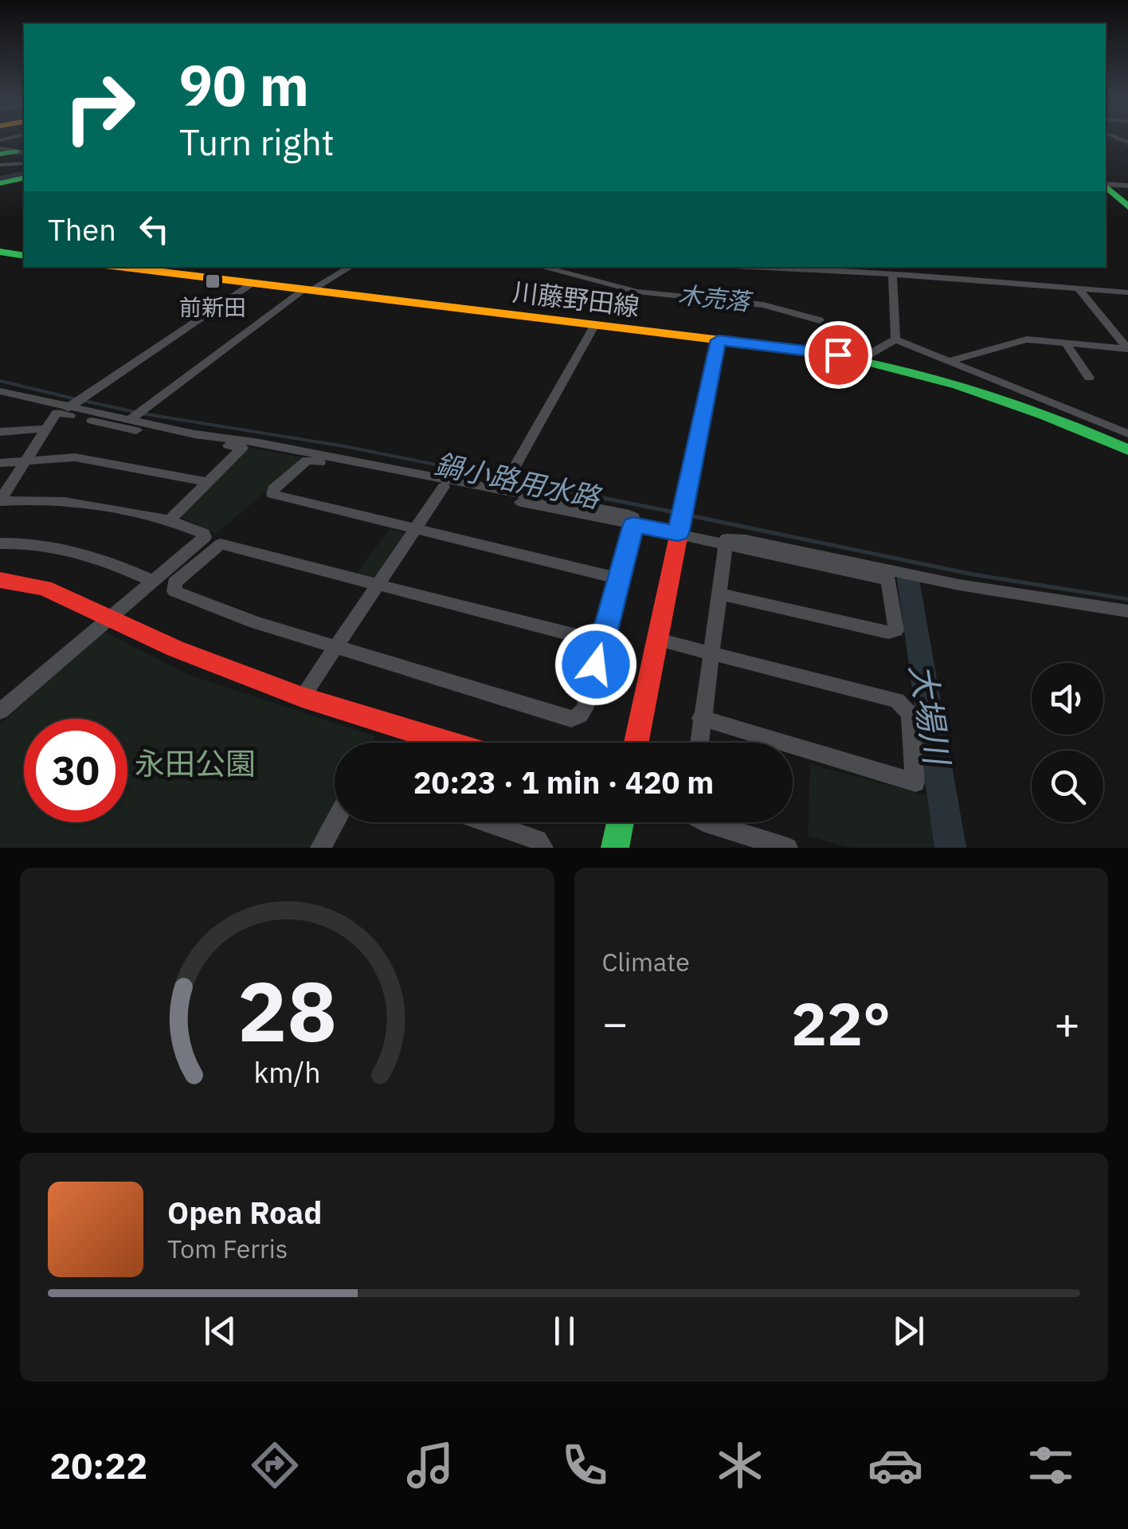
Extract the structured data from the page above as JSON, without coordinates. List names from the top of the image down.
{
  "streets": {
    "main road": ["川藤野田線"]
  },
  "water": ["木売落", "鍋小路用水路", "大場川"],
  "parks": ["永田公園"],
  "places": {
    "transit": ["前新田"]
  },
  "page": {
    "turn": ["90 m", "Turn right"],
    "then": "Then",
    "limit": "30",
    "trip": "20:23 · 1 min · 420 m",
    "tile": "Climate",
    "heat": ["−", "22°", "+"],
    "song": ["Open Road", "Tom Ferris"],
    "tabs": "20:22",
    "gauge": ["28", "km/h"]
  }
}
